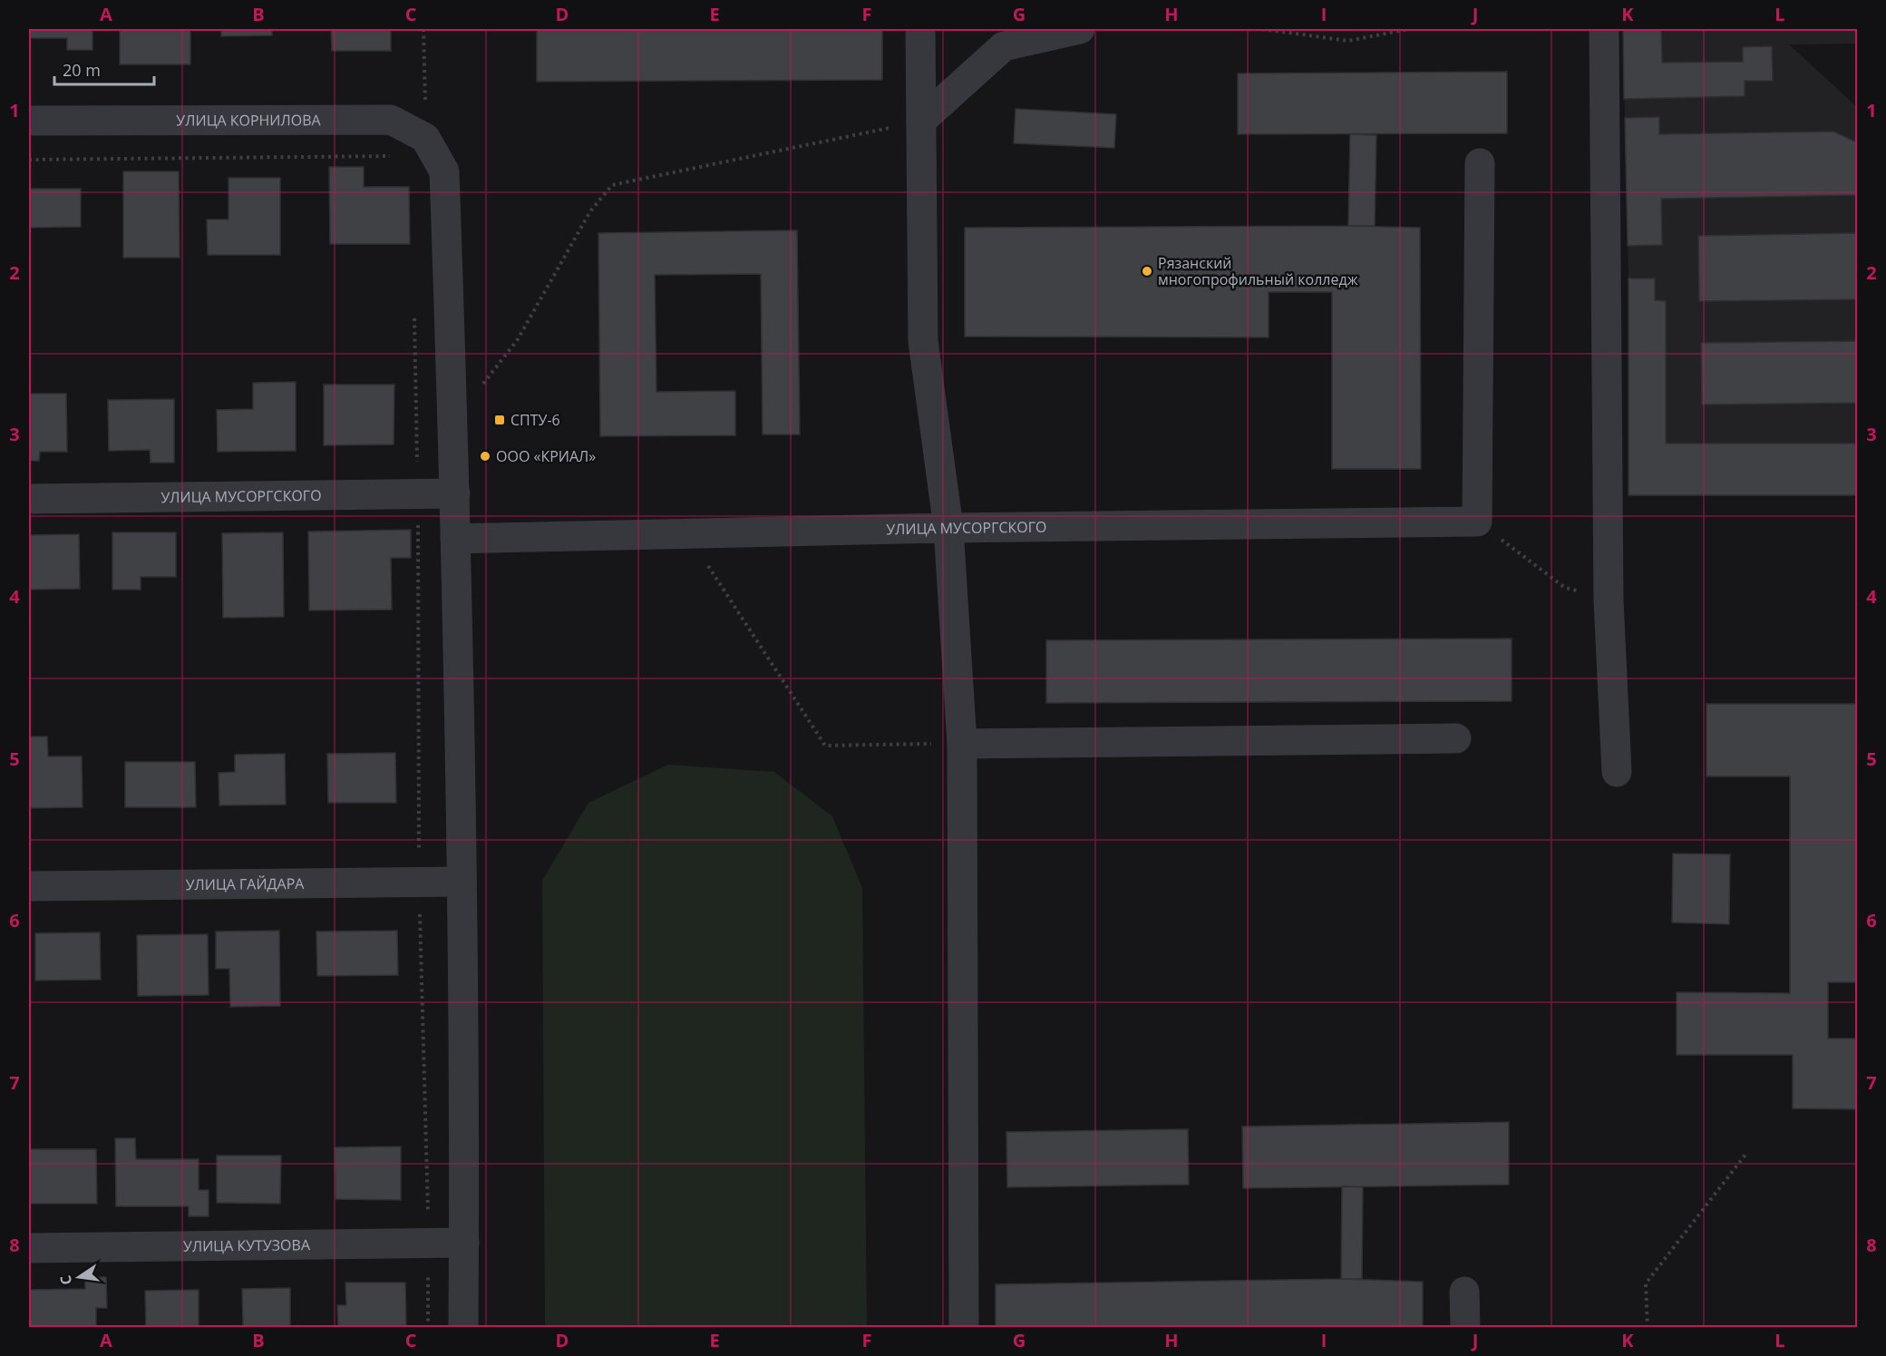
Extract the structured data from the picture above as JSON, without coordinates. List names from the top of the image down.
{
  "streets": {
    "street": [
      "УЛИЦА КОРНИЛОВА",
      "УЛИЦА МУСОРГСКОГО",
      "УЛИЦА ГАЙДАРА",
      "УЛИЦА КУТУЗОВА"
    ]
  },
  "places": {
    "other": ["Рязанский многопрофильный колледж", "ООО «КРИАЛ»"],
    "transit": ["СПТУ-6"]
  },
  "scale_bar": "20 m",
  "north": "left",
  "grid": {
    "columns": [
      "A",
      "B",
      "C",
      "D",
      "E",
      "F",
      "G",
      "H",
      "I",
      "J",
      "K",
      "L"
    ],
    "rows": [
      "1",
      "2",
      "3",
      "4",
      "5",
      "6",
      "7",
      "8"
    ]
  }
}
